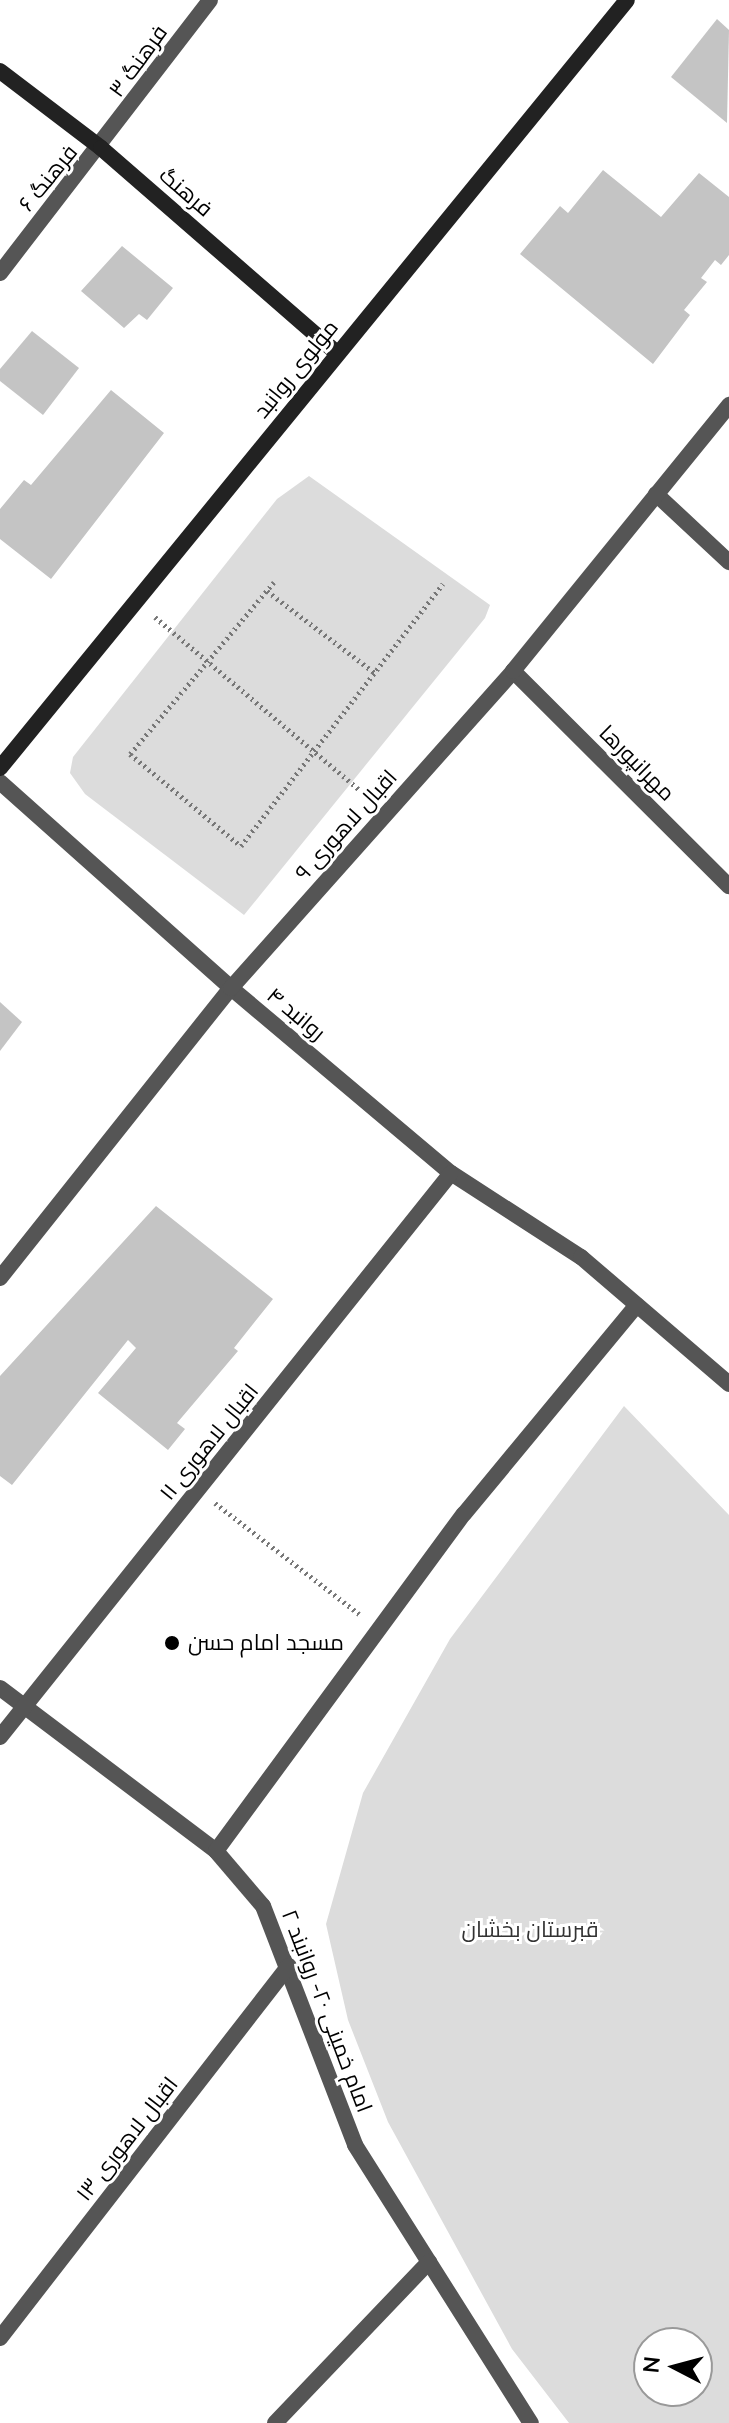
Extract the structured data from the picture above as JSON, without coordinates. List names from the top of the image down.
{
  "streets": {
    "street": [
      "فرهنگ ۳",
      "فرهنگ ۶",
      "فرهنگ",
      "مولوی روانبد",
      "مهرانپورها",
      "اقبال لاهوری ۹",
      "روانبد ۴",
      "اقبال لاهوری ۱۱",
      "امام خمینی ۲۰- روانبند ۲",
      "اقبال لاهوری ۱۳"
    ]
  },
  "crossings": [
    ["فرهنگ ۳", "فرهنگ ۶"],
    ["فرهنگ ۳", "فرهنگ"],
    ["فرهنگ ۶", "فرهنگ"],
    ["فرهنگ", "مولوی روانبد"],
    ["مهرانپورها", "اقبال لاهوری ۹"],
    ["اقبال لاهوری ۹", "روانبد ۴"],
    ["روانبد ۴", "اقبال لاهوری ۱۱"],
    ["اقبال لاهوری ۱۱", "امام خمینی ۲۰- روانبند ۲"],
    ["امام خمینی ۲۰- روانبند ۲", "اقبال لاهوری ۱۳"]
  ],
  "parks": ["قبرستان بخشان"],
  "places": ["مسجد امام حسن"],
  "north": "left"
}
